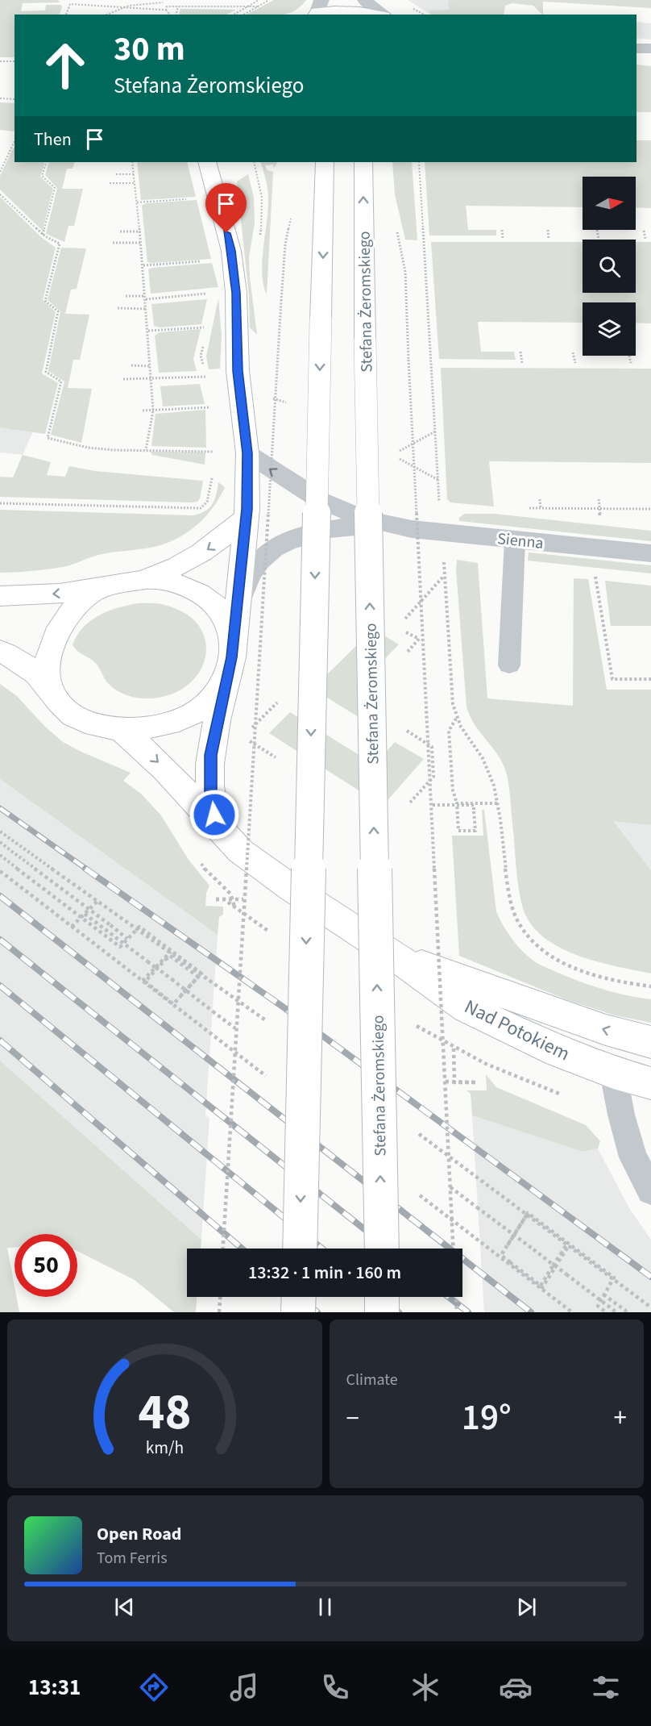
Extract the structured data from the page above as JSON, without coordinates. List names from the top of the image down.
{
  "streets": {
    "main road": ["Stefana Żeromskiego", "Nad Potokiem"],
    "street": ["Sienna"]
  },
  "north": "right",
  "page": {
    "turn": ["30 m", "Stefana Żeromskiego"],
    "then": "Then",
    "limit": "50",
    "trip": "13:32 · 1 min · 160 m",
    "tile": "Climate",
    "heat": ["−", "19°", "+"],
    "song": ["Open Road", "Tom Ferris"],
    "tabs": "13:31",
    "gauge": ["48", "km/h"]
  }
}
